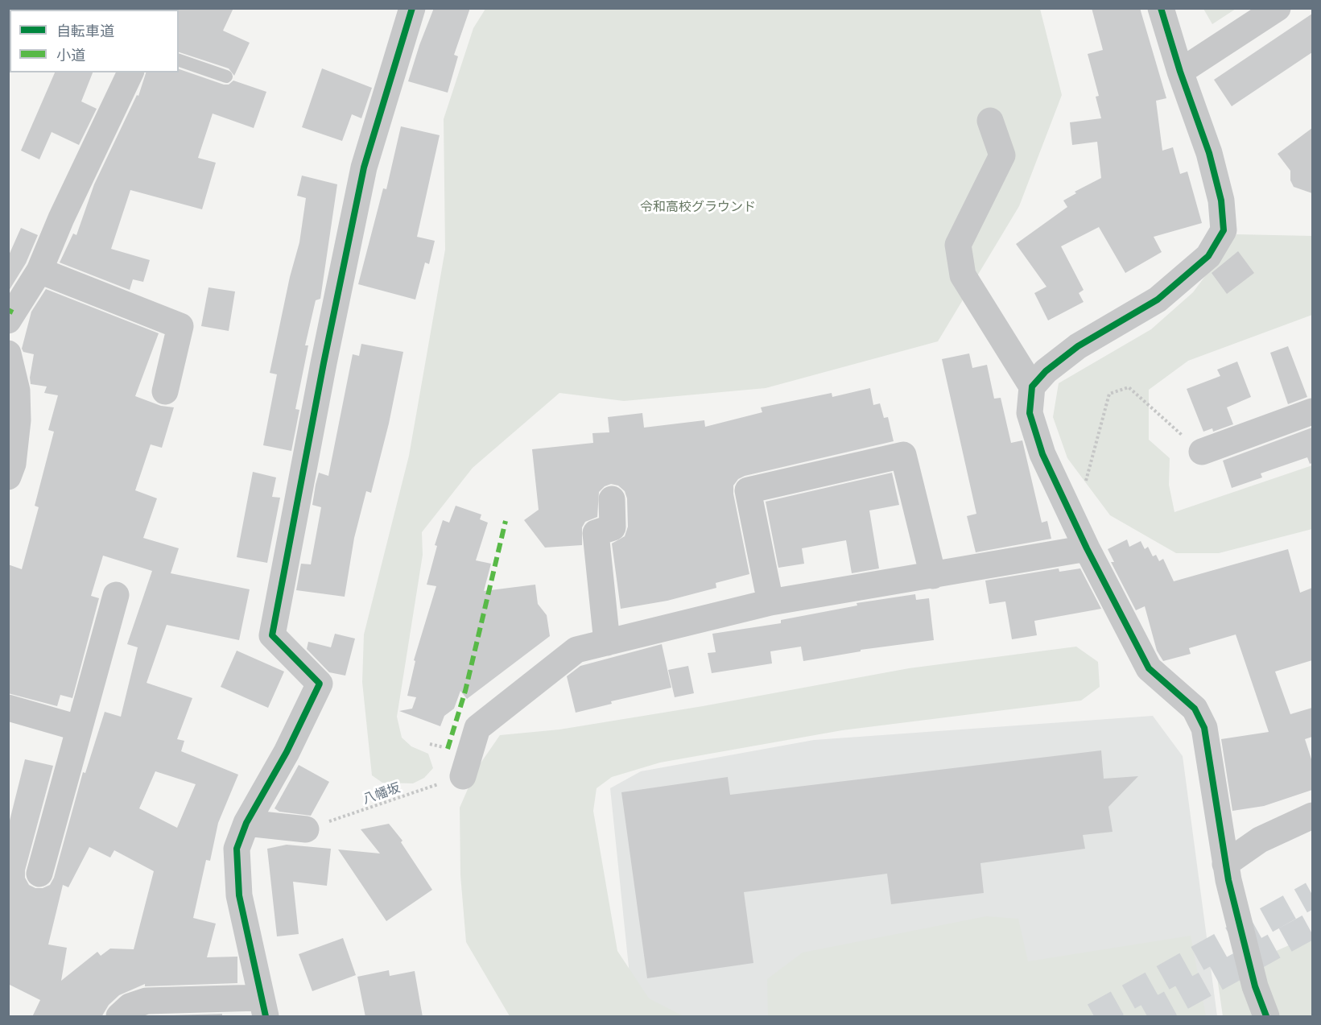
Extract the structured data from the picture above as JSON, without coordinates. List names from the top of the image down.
{
  "streets": {
    "path": ["八幡坂"]
  },
  "parks": ["令和高校グラウンド"],
  "legend": ["自転車道", "小道"]
}
